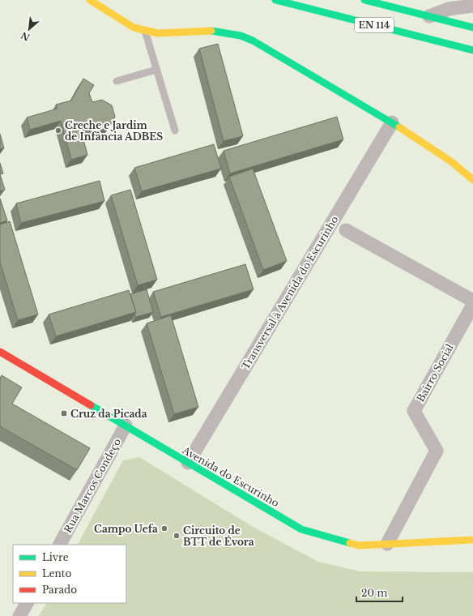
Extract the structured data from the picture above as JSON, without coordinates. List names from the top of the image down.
{
  "streets": {
    "street": [
      "EN 114",
      "Transversal à Avenida do Escurinho",
      "Bairro Social",
      "Avenida do Escurinho",
      "Rua Marcos Condeço"
    ]
  },
  "crossings": [
    ["Transversal à Avenida do Escurinho", "Avenida do Escurinho"],
    ["Bairro Social", "Avenida do Escurinho"],
    ["Avenida do Escurinho", "Rua Marcos Condeço"]
  ],
  "places": {
    "other": ["Creche e Jardim de Infância ADBES", "Campo Uefa", "Circuito de BTT de Évora"],
    "transit": ["Cruz da Picada"]
  },
  "legend": ["Livre", "Lento", "Parado"],
  "scale_bar": "20 m",
  "north": "bottom left"
}
